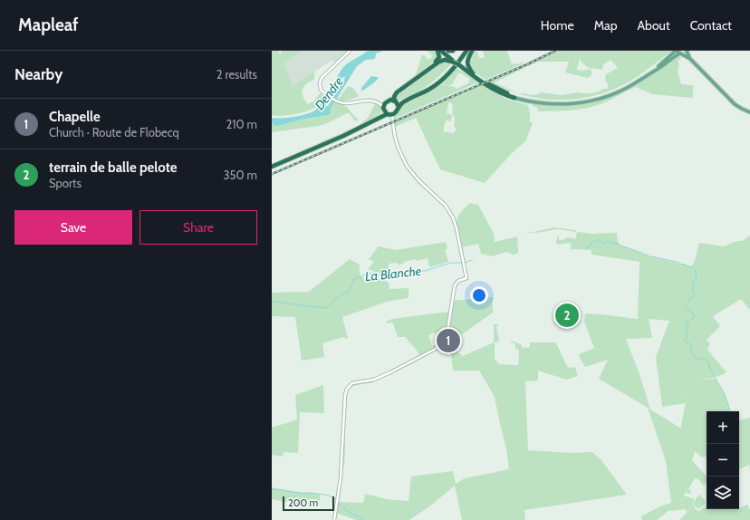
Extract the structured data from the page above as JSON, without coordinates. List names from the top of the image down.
{
  "water": ["Dendre", "La Blanche"],
  "scale_bar": "200 m",
  "page": {
    "header": "Mapleaf",
    "nav": [
      "Home",
      "Map",
      "About",
      "Contact"
    ],
    "heading": ["Nearby", "2 results"],
    "list": [
      {
        "mark": "1",
        "name": "Chapelle",
        "note": "Church · Route de Flobecq",
        "value": "210 m"
      },
      {
        "mark": "2",
        "name": "terrain de balle pelote",
        "note": "Sports",
        "value": "350 m"
      }
    ],
    "buttons": ["Save", "Share"],
    "pins": ["2", "1"],
    "map_buttons": ["+", "−"],
    "scale": "200 m"
  }
}
